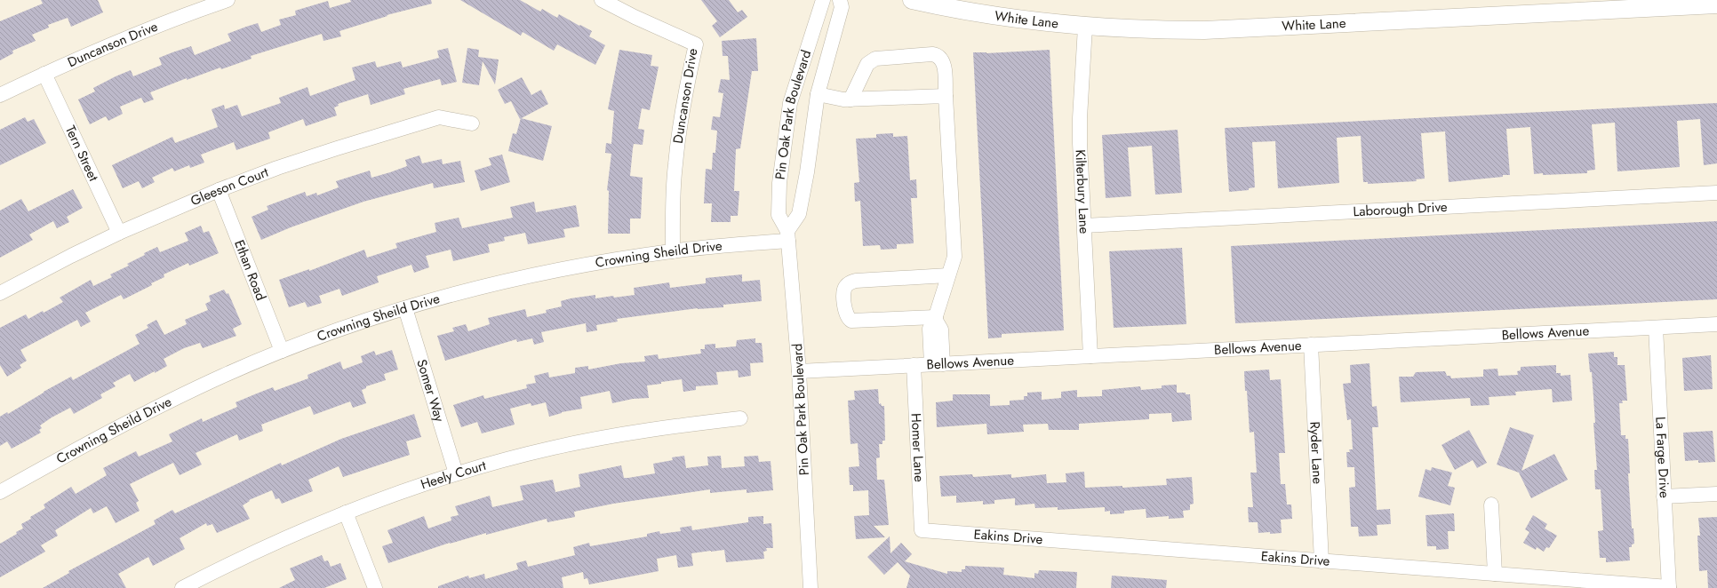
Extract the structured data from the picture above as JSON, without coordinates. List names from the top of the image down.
{
  "streets": {
    "main road": ["White Lane"],
    "street": [
      "Duncanson Drive",
      "Pin Oak Park Boulevard",
      "Tern Street",
      "Gleeson Court",
      "Kilterbury Lane",
      "Laborough Drive",
      "Crowning Sheild Drive",
      "Ethan Road",
      "Bellows Avenue",
      "Somer Way",
      "Homer Lane",
      "Ryder Lane",
      "La Farge Drive",
      "Heely Court",
      "Eakins Drive"
    ]
  },
  "crossings": [
    ["White Lane", "Kilterbury Lane"],
    ["Duncanson Drive", "Tern Street"],
    ["Duncanson Drive", "Crowning Sheild Drive"],
    ["Pin Oak Park Boulevard", "Crowning Sheild Drive"],
    ["Pin Oak Park Boulevard", "Bellows Avenue"],
    ["Tern Street", "Gleeson Court"],
    ["Gleeson Court", "Ethan Road"],
    ["Kilterbury Lane", "Laborough Drive"],
    ["Kilterbury Lane", "Bellows Avenue"],
    ["Crowning Sheild Drive", "Ethan Road"],
    ["Crowning Sheild Drive", "Somer Way"],
    ["Bellows Avenue", "Homer Lane"],
    ["Bellows Avenue", "Ryder Lane"],
    ["Bellows Avenue", "La Farge Drive"],
    ["Somer Way", "Heely Court"],
    ["Homer Lane", "Eakins Drive"],
    ["Ryder Lane", "Eakins Drive"],
    ["La Farge Drive", "Eakins Drive"]
  ]
}
